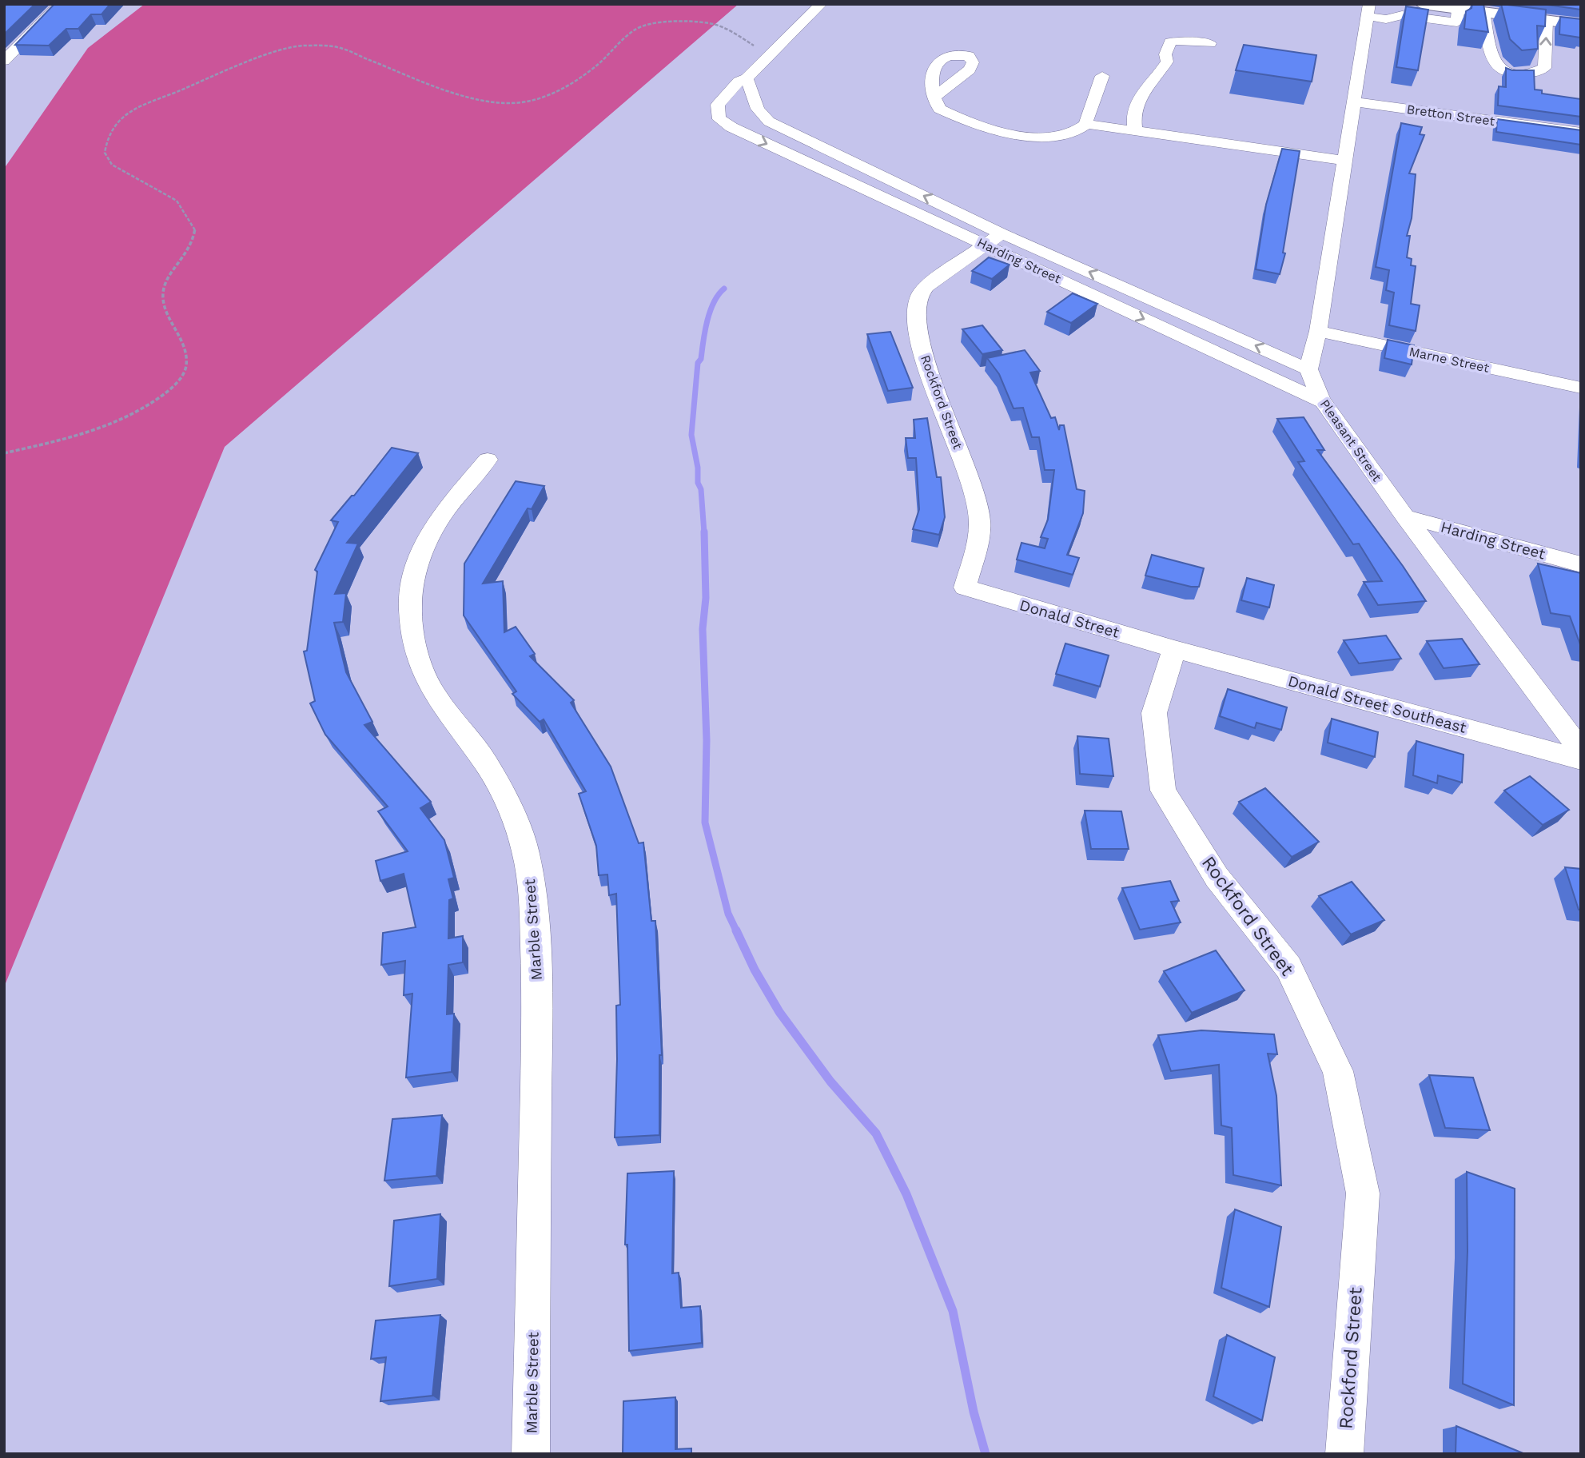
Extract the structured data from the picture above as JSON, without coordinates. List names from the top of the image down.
{
  "streets": {
    "street": [
      "Bretton Street",
      "Harding Street",
      "Marne Street",
      "Rockford Street",
      "Pleasant Street",
      "Donald Street",
      "Donald Street Southeast",
      "Marble Street"
    ]
  },
  "crossings": [
    ["Harding Street", "Rockford Street"],
    ["Harding Street", "Pleasant Street"],
    ["Rockford Street", "Donald Street"],
    ["Rockford Street", "Donald Street Southeast"],
    ["Donald Street", "Donald Street Southeast"]
  ]
}
